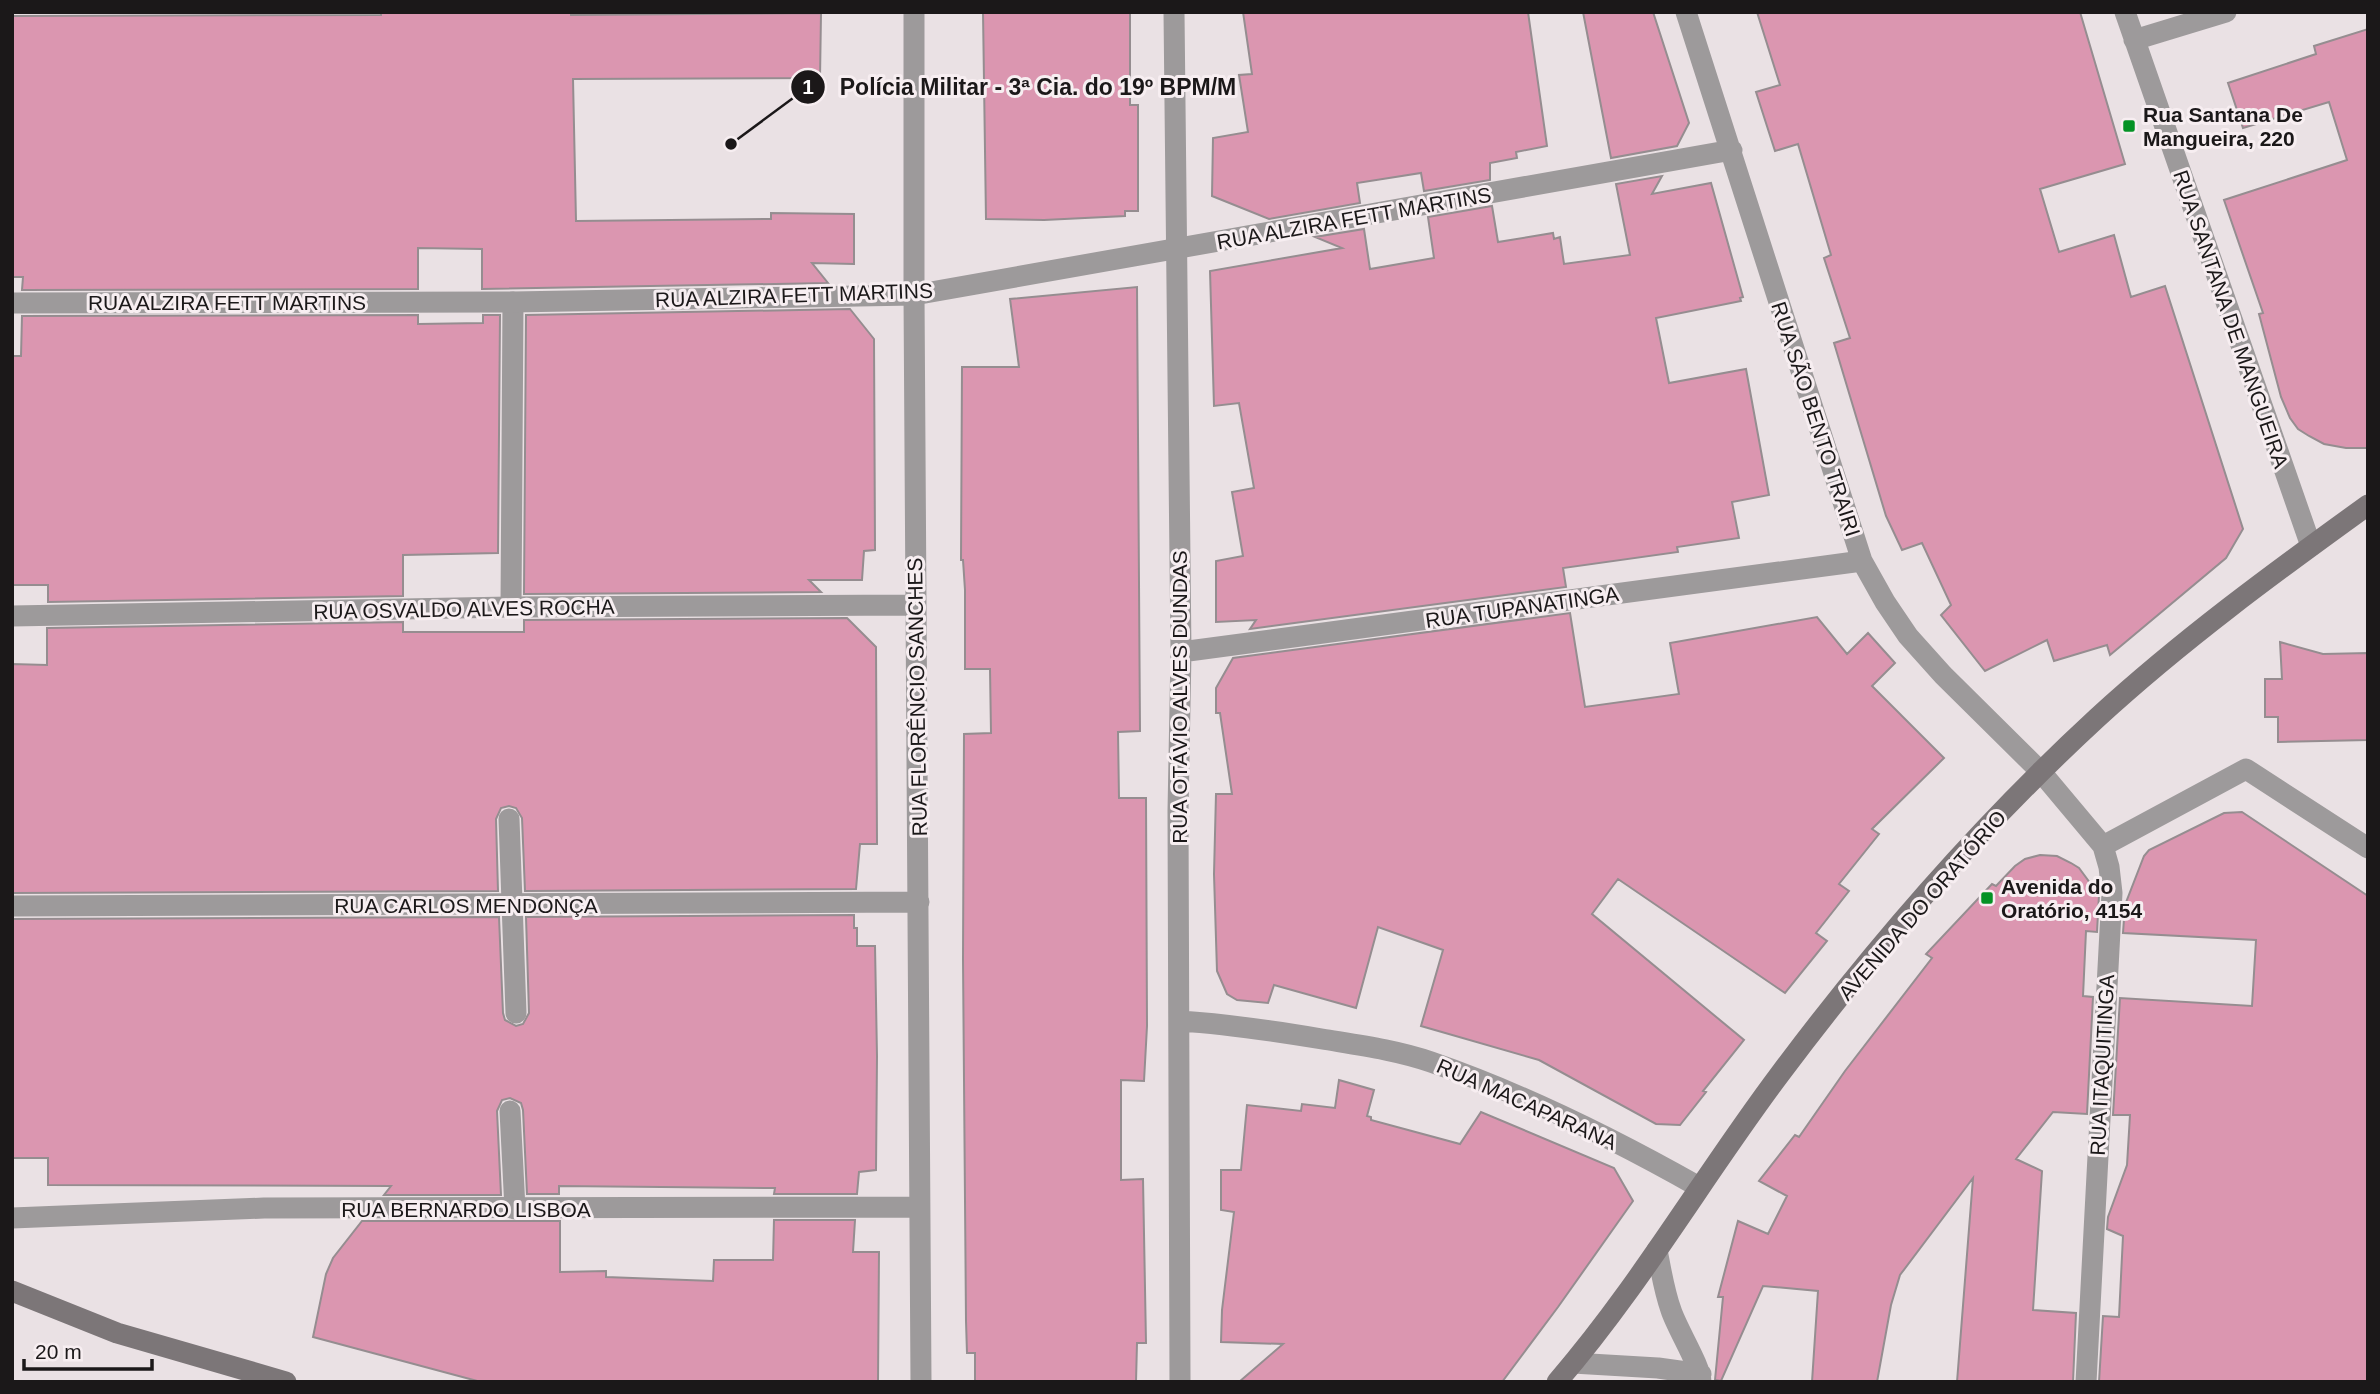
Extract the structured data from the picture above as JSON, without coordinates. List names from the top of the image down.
{
  "streets": {
    "main road": ["AVENIDA DO ORATÓRIO"],
    "street": [
      "RUA ALZIRA FETT MARTINS",
      "RUA SANTANA DE MANGUEIRA",
      "RUA SÃO BENTO TRAIRI",
      "RUA TUPANATINGA",
      "RUA OSVALDO ALVES ROCHA",
      "RUA FLORÊNCIO SANCHES",
      "RUA OTÁVIO ALVES DUNDAS",
      "RUA CARLOS MENDONÇA",
      "RUA ITAQUITINGA",
      "RUA MACAPARANA",
      "RUA BERNARDO LISBOA"
    ]
  },
  "crossings": [
    ["RUA ALZIRA FETT MARTINS", "RUA SÃO BENTO TRAIRI"],
    ["RUA ALZIRA FETT MARTINS", "RUA FLORÊNCIO SANCHES"],
    ["RUA ALZIRA FETT MARTINS", "RUA OTÁVIO ALVES DUNDAS"],
    ["RUA SANTANA DE MANGUEIRA", "AVENIDA DO ORATÓRIO"],
    ["RUA SÃO BENTO TRAIRI", "RUA TUPANATINGA"],
    ["RUA SÃO BENTO TRAIRI", "AVENIDA DO ORATÓRIO"],
    ["RUA SÃO BENTO TRAIRI", "RUA ITAQUITINGA"],
    ["RUA TUPANATINGA", "RUA OTÁVIO ALVES DUNDAS"],
    ["RUA OSVALDO ALVES ROCHA", "RUA FLORÊNCIO SANCHES"],
    ["RUA FLORÊNCIO SANCHES", "RUA CARLOS MENDONÇA"],
    ["RUA FLORÊNCIO SANCHES", "RUA BERNARDO LISBOA"],
    ["RUA OTÁVIO ALVES DUNDAS", "RUA MACAPARANA"],
    ["AVENIDA DO ORATÓRIO", "RUA ITAQUITINGA"],
    ["AVENIDA DO ORATÓRIO", "RUA MACAPARANA"]
  ],
  "places": {
    "transit": ["Rua Santana De Mangueira, 220", "Avenida do Oratório, 4154"],
    "other": ["Polícia Militar - 3ª Cia. do 19º BPM/M"]
  },
  "scale_bar": "20 m"
}
